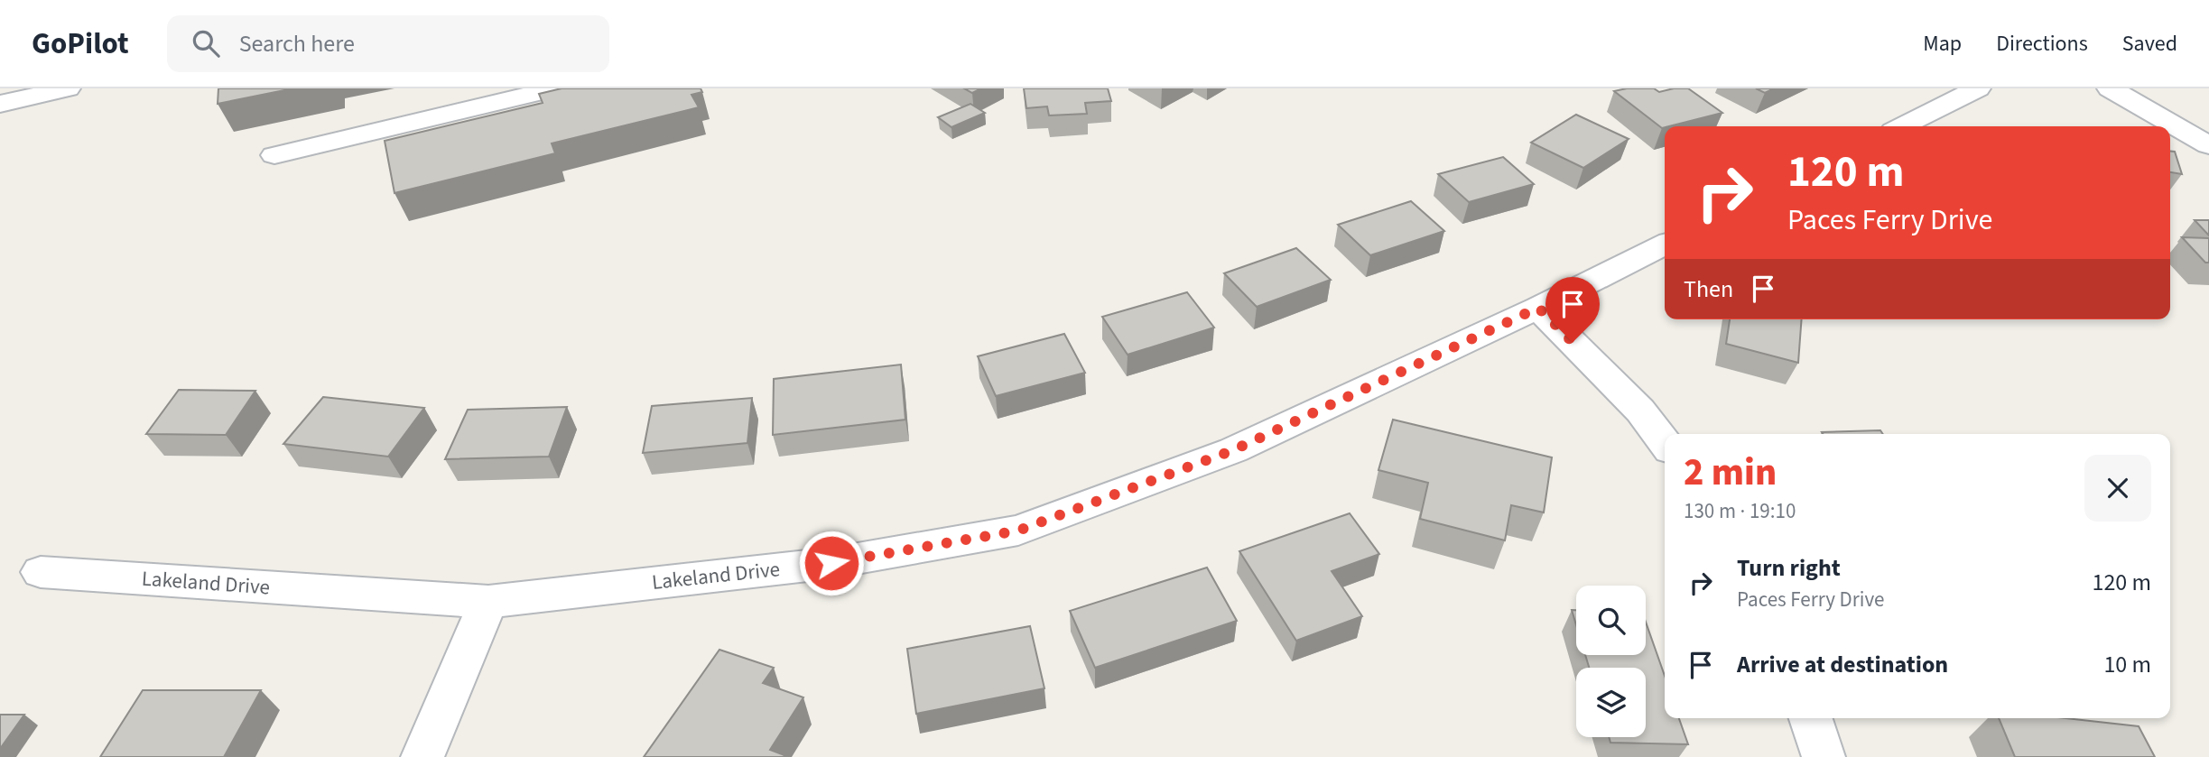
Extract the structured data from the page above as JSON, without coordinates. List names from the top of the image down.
{
  "streets": {
    "street": ["Lakeland Drive"]
  },
  "page": {
    "header": "GoPilot",
    "search": "Search here",
    "nav": ["Map", "Directions", "Saved"],
    "turn": ["120 m", "Paces Ferry Drive"],
    "then": "Then",
    "heading": ["2 min", "130 m · 19:10"],
    "list": [
      {
        "name": "Turn right",
        "note": "Paces Ferry Drive",
        "value": "120 m"
      },
      {
        "name": "Arrive at destination",
        "value": "10 m"
      }
    ]
  }
}
